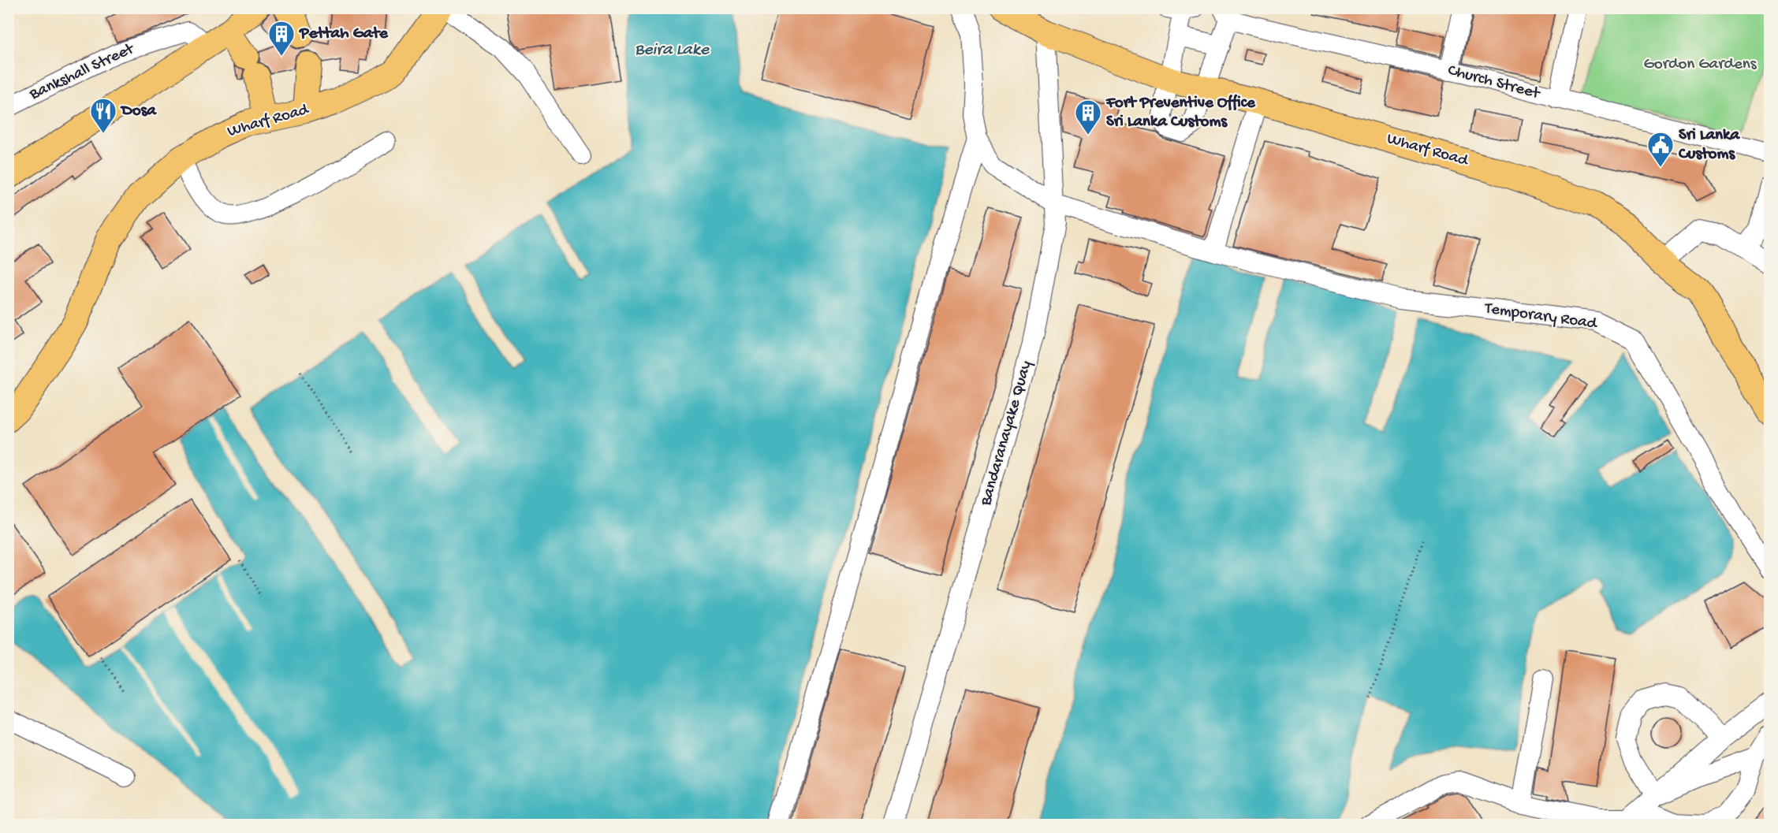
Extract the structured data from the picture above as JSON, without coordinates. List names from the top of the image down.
{
  "streets": {
    "main road": ["Wharf Road"],
    "street": [
      "Bankshall Street",
      "Church Street",
      "Temporary Road",
      "Bandaranayake Quay"
    ]
  },
  "crossings": [
    ["Wharf Road", "Bandaranayake Quay"],
    ["Temporary Road", "Bandaranayake Quay"]
  ],
  "water": ["Beira Lake"],
  "parks": ["Gordon Gardens"],
  "places": {
    "building": ["Pettah Gate", "Fort Preventive Office Sri Lanka Customs"],
    "restaurant": ["Dosa"],
    "public building": ["Sri Lanka Customs"]
  }
}
